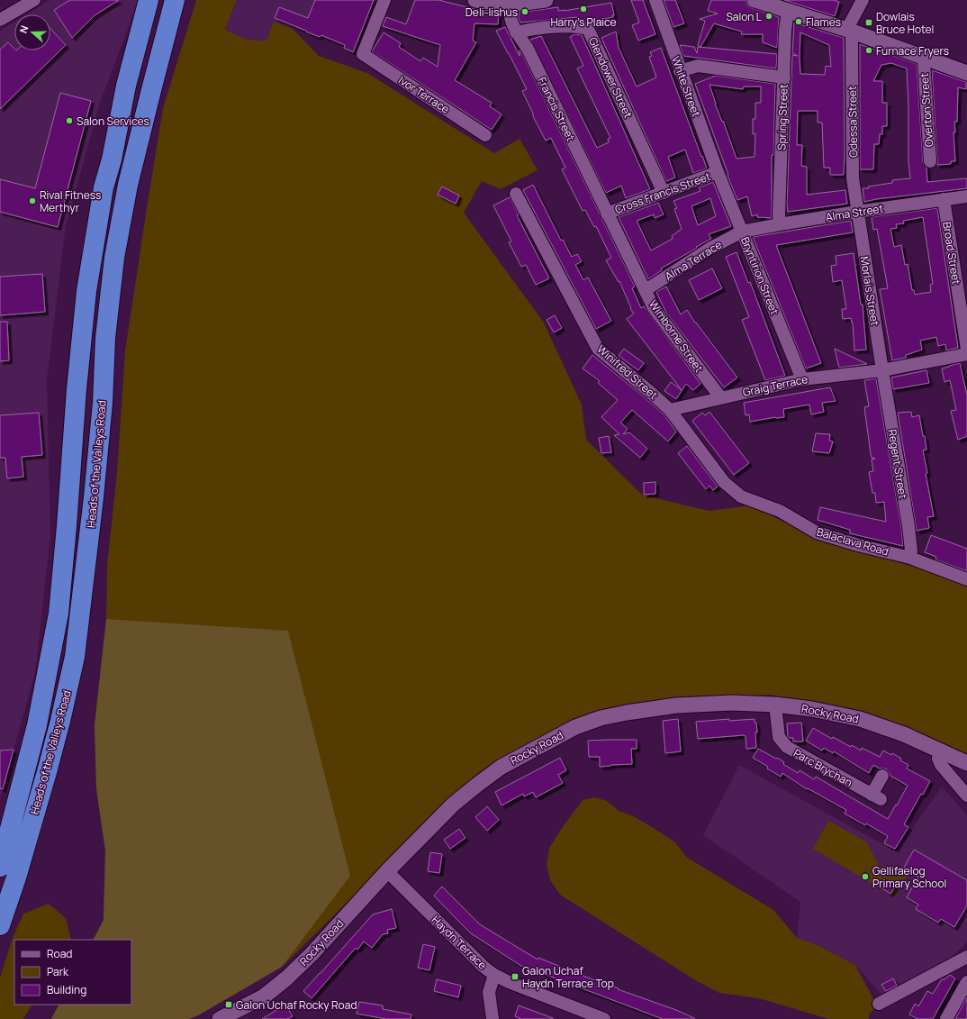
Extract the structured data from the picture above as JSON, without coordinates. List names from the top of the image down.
{
  "streets": {
    "highway": ["Heads of the Valleys Road"],
    "street": [
      "Glendower Street",
      "White Street",
      "Ivor Terrace",
      "Francis Street",
      "Overton Street",
      "Spring Street",
      "Odessa Street",
      "Cross Francis Street",
      "Alma Street",
      "Broad Street",
      "Alma Terrace",
      "Bryntirion Street",
      "Morlais Street",
      "Wimborne Street",
      "Winifred Street",
      "Graig Terrace",
      "Regent Street",
      "Balaclava Road",
      "Rocky Road",
      "Parc Brychan",
      "Haydn Terrace"
    ]
  },
  "crossings": [
    ["Glendower Street", "Francis Street"],
    ["Glendower Street", "Cross Francis Street"],
    ["White Street", "Cross Francis Street"],
    ["White Street", "Bryntirion Street"],
    ["Francis Street", "Cross Francis Street"],
    ["Francis Street", "Wimborne Street"],
    ["Spring Street", "Alma Street"],
    ["Odessa Street", "Alma Street"],
    ["Odessa Street", "Morlais Street"],
    ["Cross Francis Street", "Bryntirion Street"],
    ["Cross Francis Street", "Wimborne Street"],
    ["Alma Street", "Broad Street"],
    ["Alma Street", "Alma Terrace"],
    ["Alma Street", "Bryntirion Street"],
    ["Alma Street", "Morlais Street"],
    ["Alma Terrace", "Bryntirion Street"],
    ["Alma Terrace", "Wimborne Street"],
    ["Bryntirion Street", "Graig Terrace"],
    ["Morlais Street", "Graig Terrace"],
    ["Morlais Street", "Regent Street"],
    ["Wimborne Street", "Graig Terrace"],
    ["Winifred Street", "Graig Terrace"],
    ["Winifred Street", "Balaclava Road"],
    ["Graig Terrace", "Regent Street"],
    ["Regent Street", "Balaclava Road"],
    ["Rocky Road", "Parc Brychan"],
    ["Rocky Road", "Haydn Terrace"]
  ],
  "places": {
    "other": [
      "Harry's Plaice",
      "Deli-lishus",
      "Salon L",
      "Flames",
      "Furnace Fryers",
      "Salon Services",
      "Rival Fitness Merthyr",
      "Gellifaelog Primary School"
    ],
    "transit": ["Dowlais Bruce Hotel", "Galon Uchaf Haydn Terrace Top", "Galon Uchaf Rocky Road"]
  },
  "legend": ["Road", "Park", "Building"],
  "north": "left"
}
